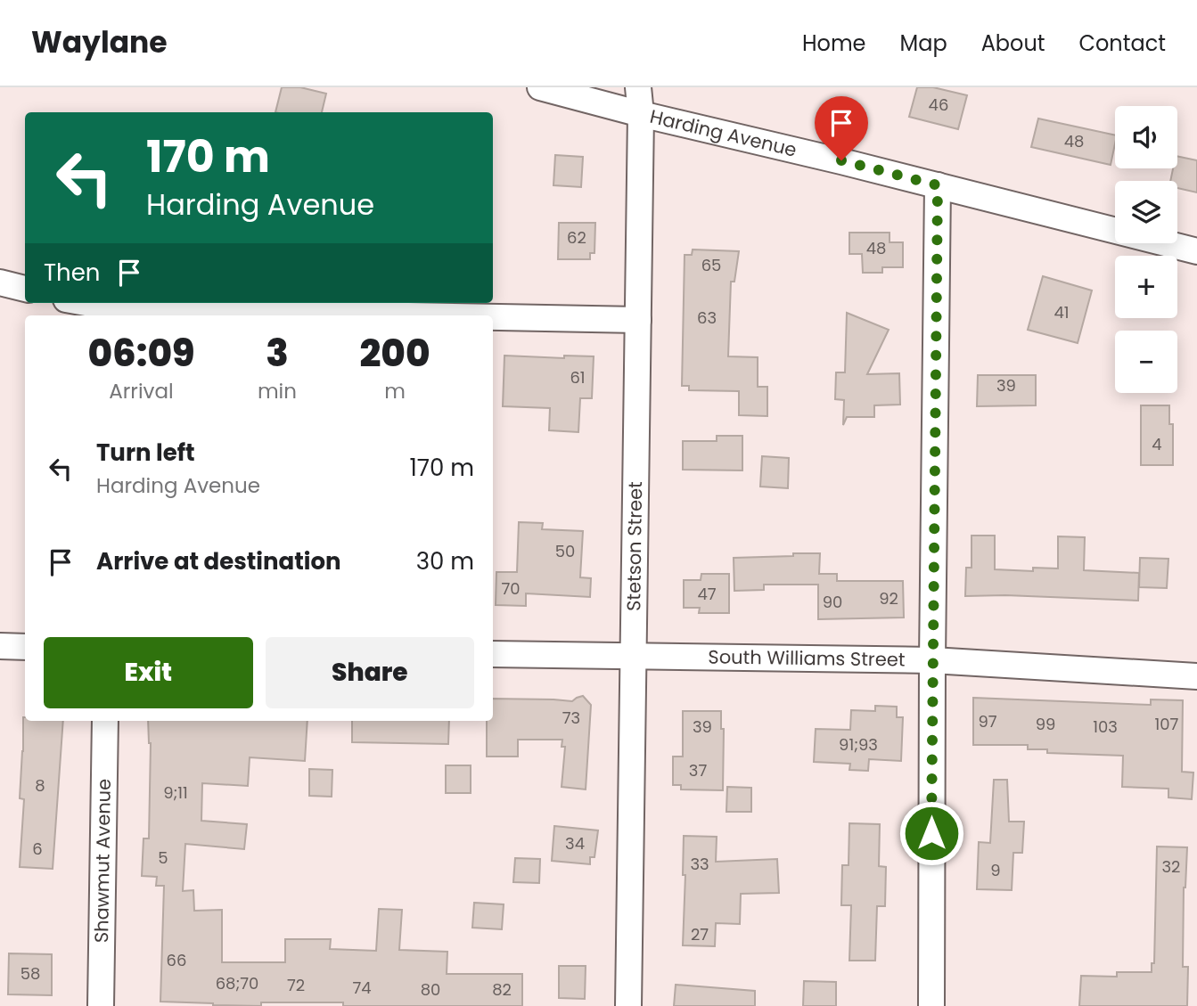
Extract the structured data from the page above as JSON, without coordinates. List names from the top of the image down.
{
  "streets": {
    "street": [
      "Harding Avenue",
      "Stetson Street",
      "South Williams Street",
      "Shawmut Avenue"
    ]
  },
  "crossings": [
    ["Harding Avenue", "Stetson Street"],
    ["Stetson Street", "South Williams Street"]
  ],
  "house_numbers": [
    "46",
    "48",
    "62",
    "48",
    "65",
    "41",
    "63",
    "61",
    "39",
    "4",
    "50",
    "70",
    "47",
    "92",
    "90",
    "73",
    "97",
    "99",
    "107",
    "39",
    "103",
    "91;93",
    "37",
    "8",
    "9;11",
    "34",
    "6",
    "5",
    "33",
    "32",
    "9",
    "27",
    "66",
    "58",
    "68;70",
    "72",
    "74",
    "80",
    "82"
  ],
  "page": {
    "header": "Waylane",
    "nav": [
      "Home",
      "Map",
      "About",
      "Contact"
    ],
    "map_buttons": ["+", "−"],
    "turn": ["170 m", "Harding Avenue"],
    "then": "Then",
    "eta": [
      "06:09",
      "Arrival",
      "3",
      "min",
      "200",
      "m"
    ],
    "list": [
      {
        "name": "Turn left",
        "note": "Harding Avenue",
        "value": "170 m"
      },
      {
        "name": "Arrive at destination",
        "value": "30 m"
      }
    ],
    "buttons": ["Exit", "Share"]
  }
}
